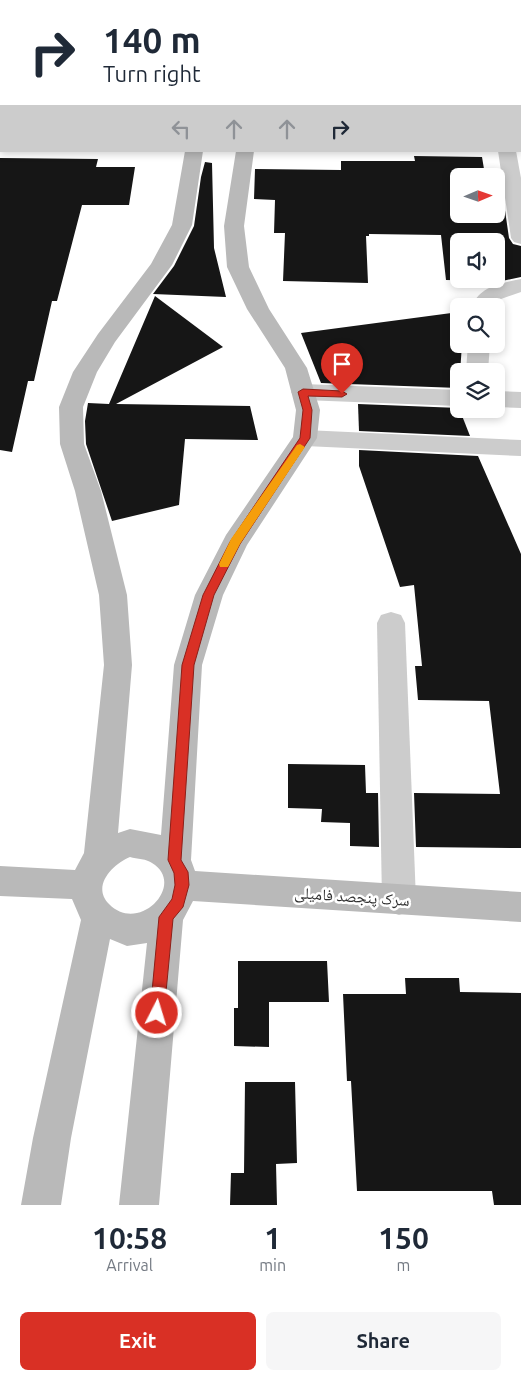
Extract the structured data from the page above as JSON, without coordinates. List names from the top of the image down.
{
  "streets": {
    "main road": ["سرک پنجصد فامیلی"]
  },
  "north": "right",
  "page": {
    "turn": ["140 m", "Turn right"],
    "eta": [
      "10:58",
      "Arrival",
      "1",
      "min",
      "150",
      "m"
    ],
    "buttons": ["Exit", "Share"]
  }
}
